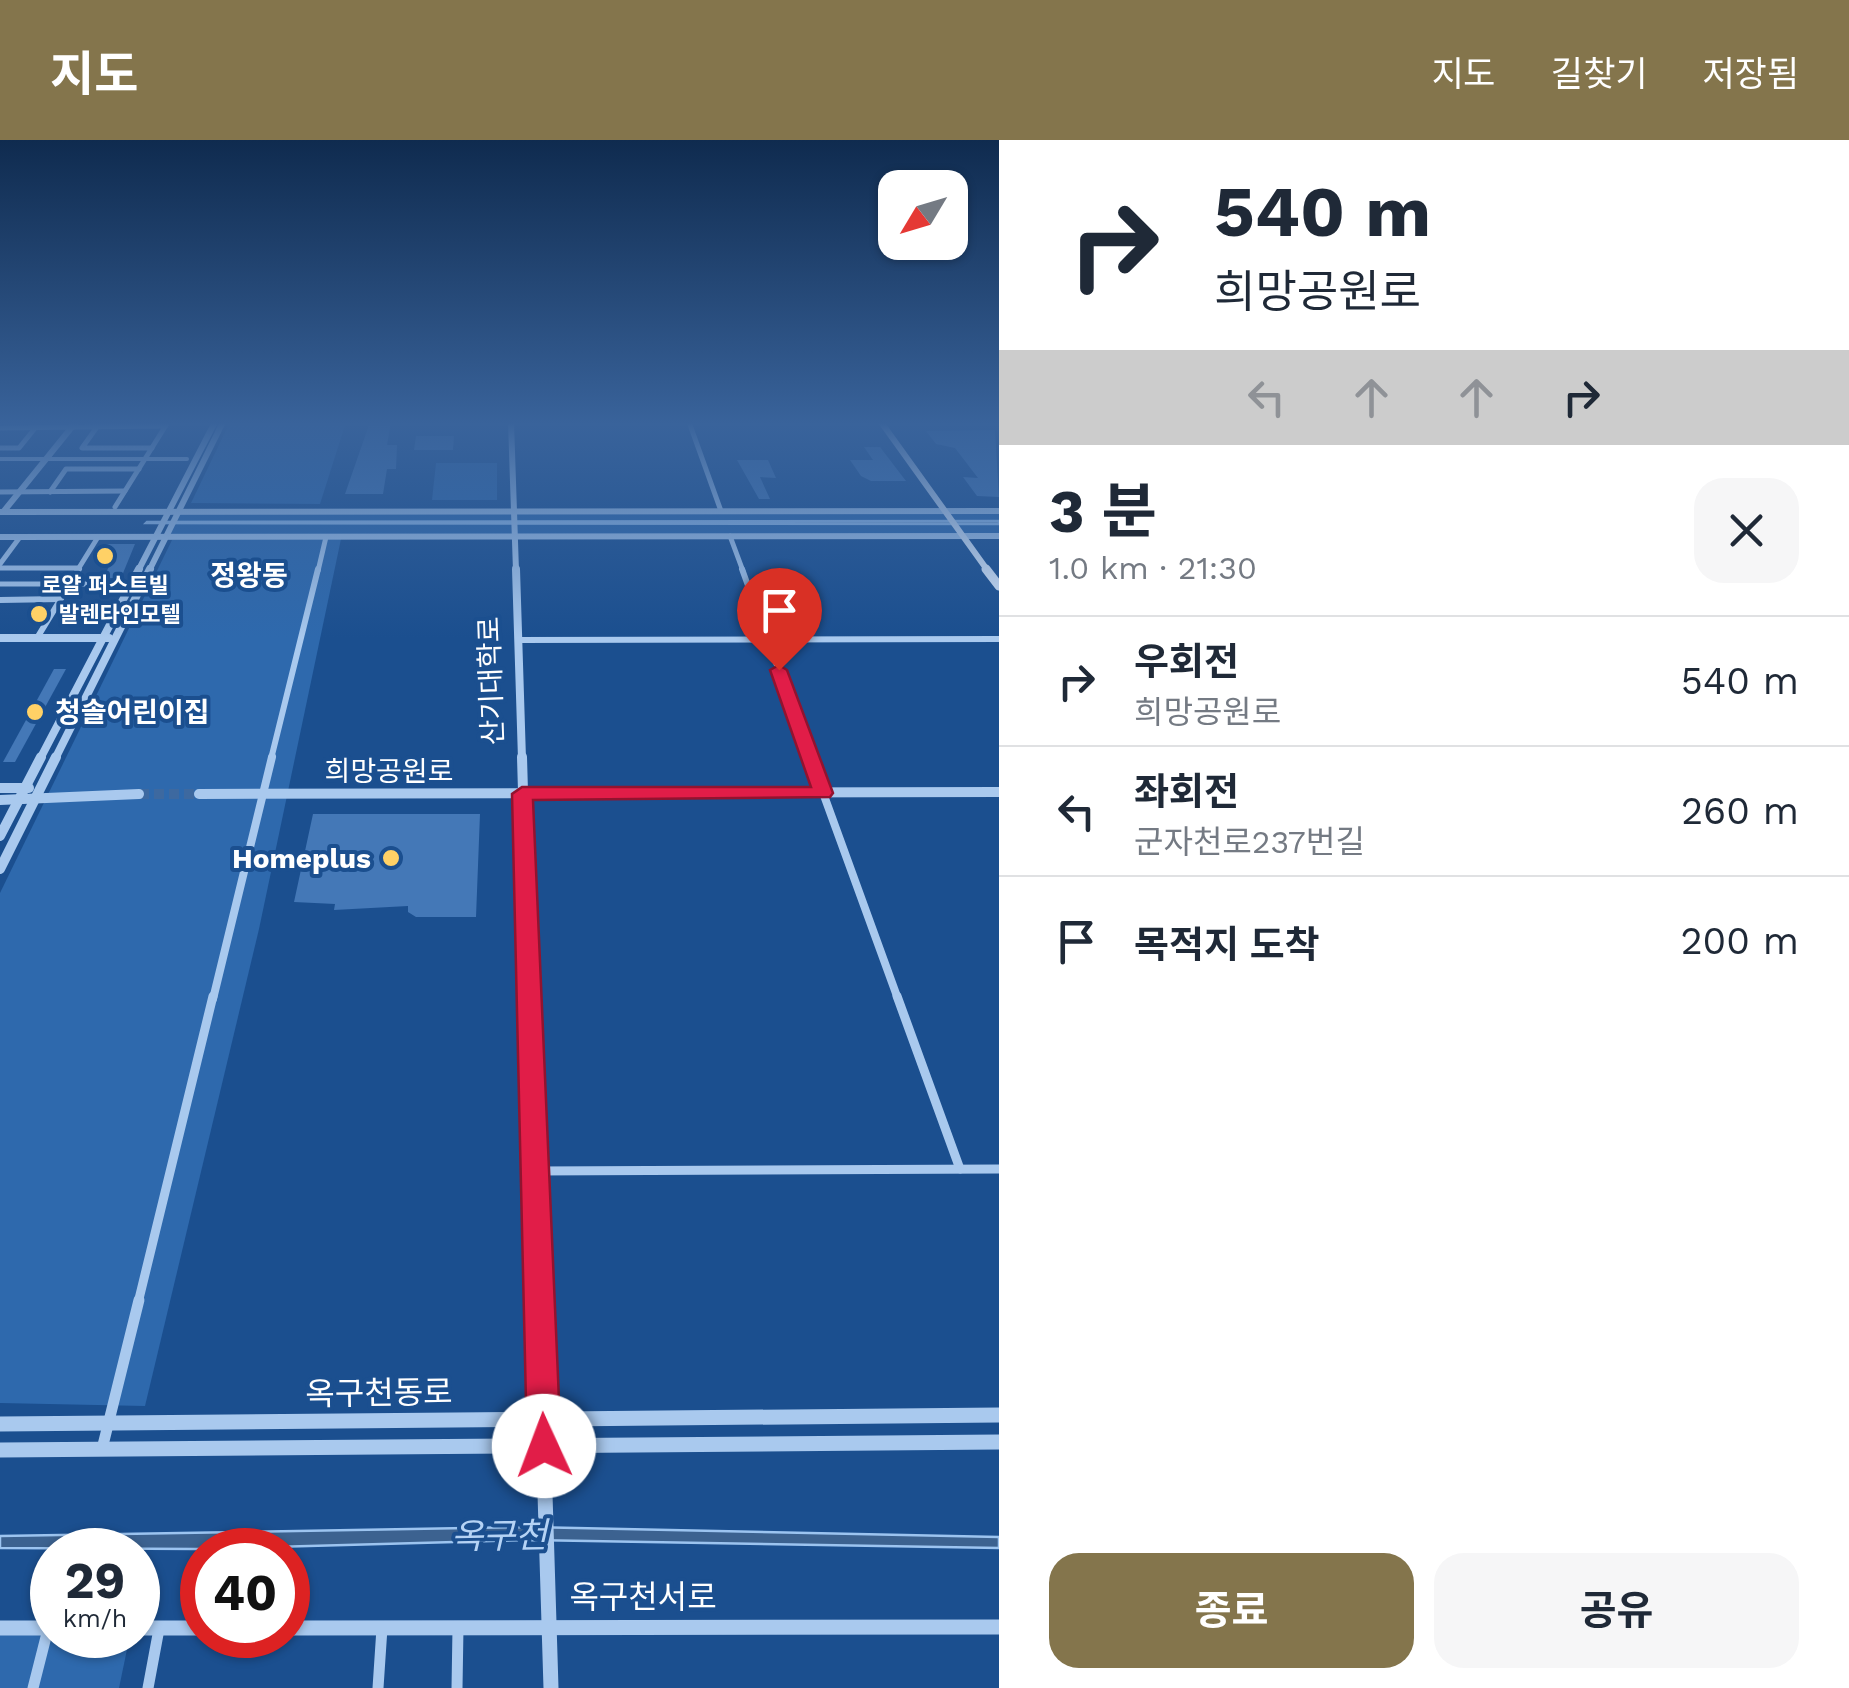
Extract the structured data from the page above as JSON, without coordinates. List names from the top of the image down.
{
  "streets": {
    "street": [
      "산기대학로",
      "희망공원로",
      "옥구천동로",
      "옥구천서로"
    ]
  },
  "crossings": [
    ["산기대학로", "희망공원로"],
    ["산기대학로", "옥구천동로"],
    ["산기대학로", "옥구천서로"]
  ],
  "districts": ["정왕동"],
  "water": ["옥구천"],
  "places": [
    "로얄 퍼스트빌",
    "발렌타인모텔",
    "청솔어린이집",
    "Homeplus"
  ],
  "north": "bottom left",
  "page": {
    "header": "지도",
    "nav": ["지도", "길찾기", "저장됨"],
    "turn": ["540 m", "희망공원로"],
    "heading": ["3 분", "1.0 km · 21:30"],
    "list": [
      {
        "name": "우회전",
        "note": "희망공원로",
        "value": "540 m"
      },
      {
        "name": "좌회전",
        "note": "군자천로237번길",
        "value": "260 m"
      },
      {
        "name": "목적지 도착",
        "value": "200 m"
      }
    ],
    "speed": "29 km/h",
    "limit": "40",
    "buttons": ["종료", "공유"]
  }
}
